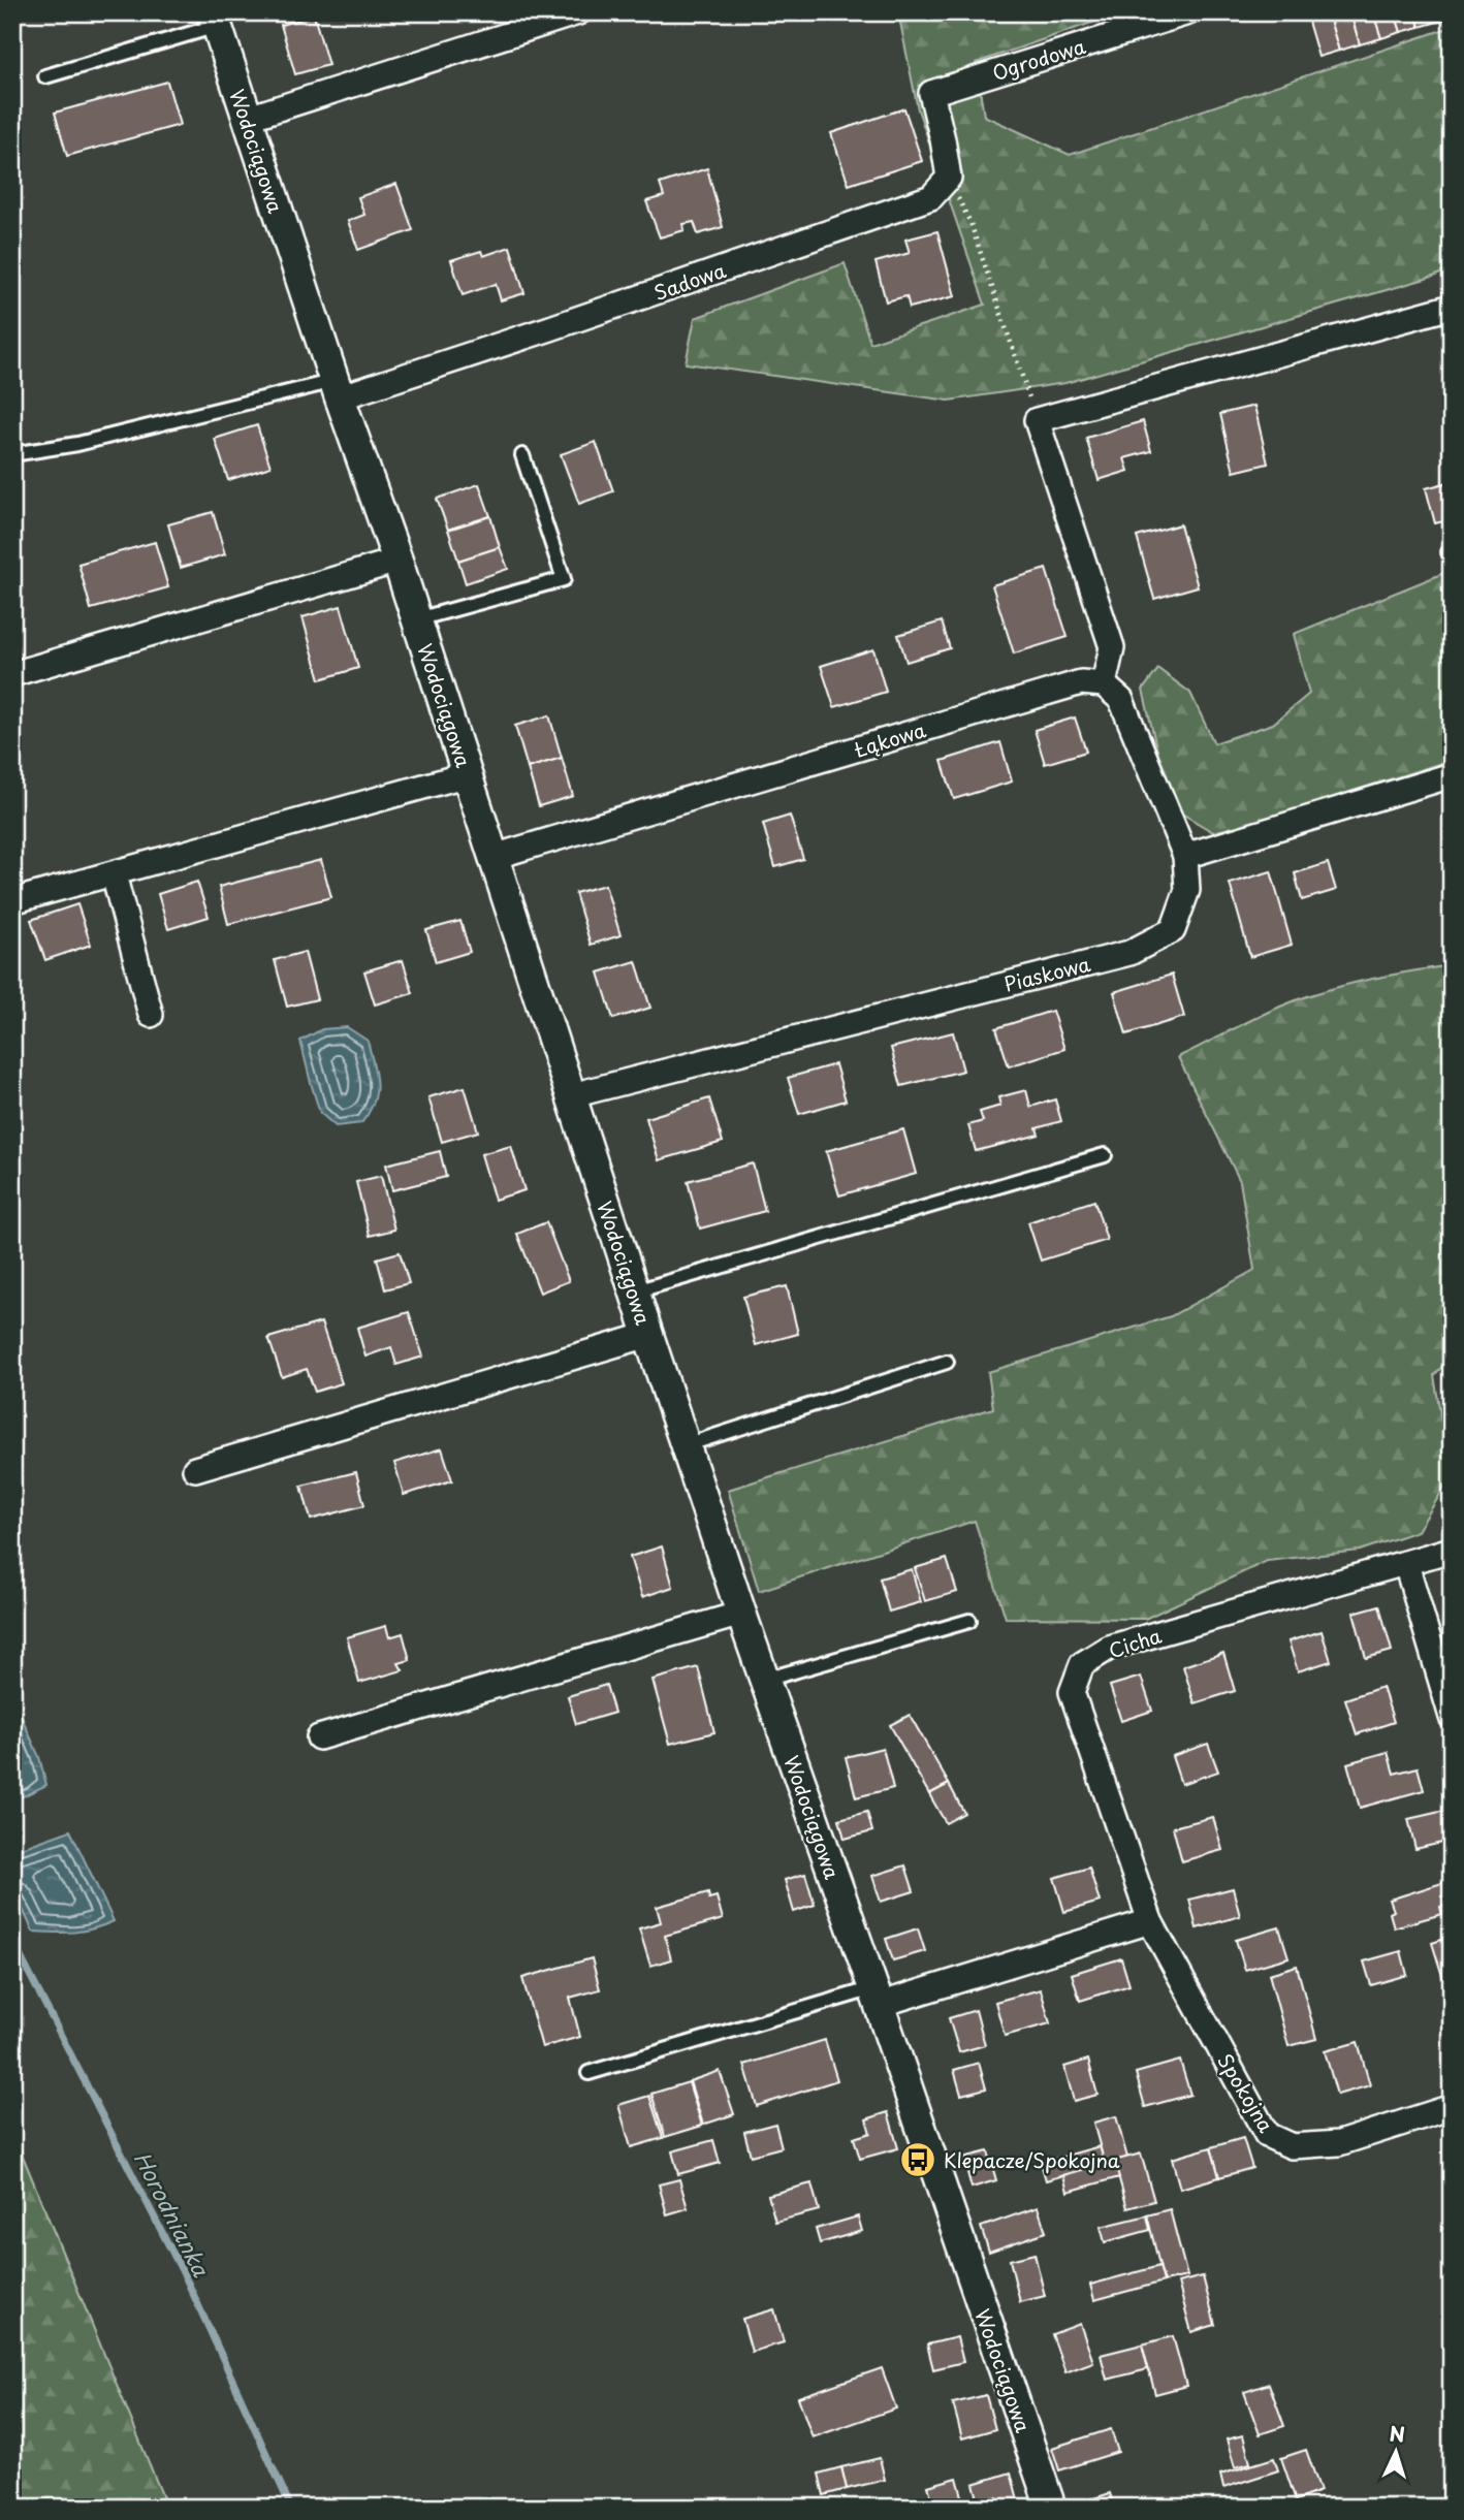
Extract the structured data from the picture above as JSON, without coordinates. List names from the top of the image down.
{
  "streets": {
    "street": [
      "Ogrodowa",
      "Wodociągowa",
      "Sadowa",
      "Łąkowa",
      "Piaskowa",
      "Cicha",
      "Spokojna"
    ]
  },
  "crossings": [
    ["Ogrodowa", "Sadowa"],
    ["Wodociągowa", "Sadowa"],
    ["Wodociągowa", "Łąkowa"],
    ["Wodociągowa", "Piaskowa"],
    ["Cicha", "Spokojna"]
  ],
  "water": ["Horodnianka"],
  "places": {
    "bus stop": ["Klepacze/Spokojna"]
  },
  "north": "top"
}
